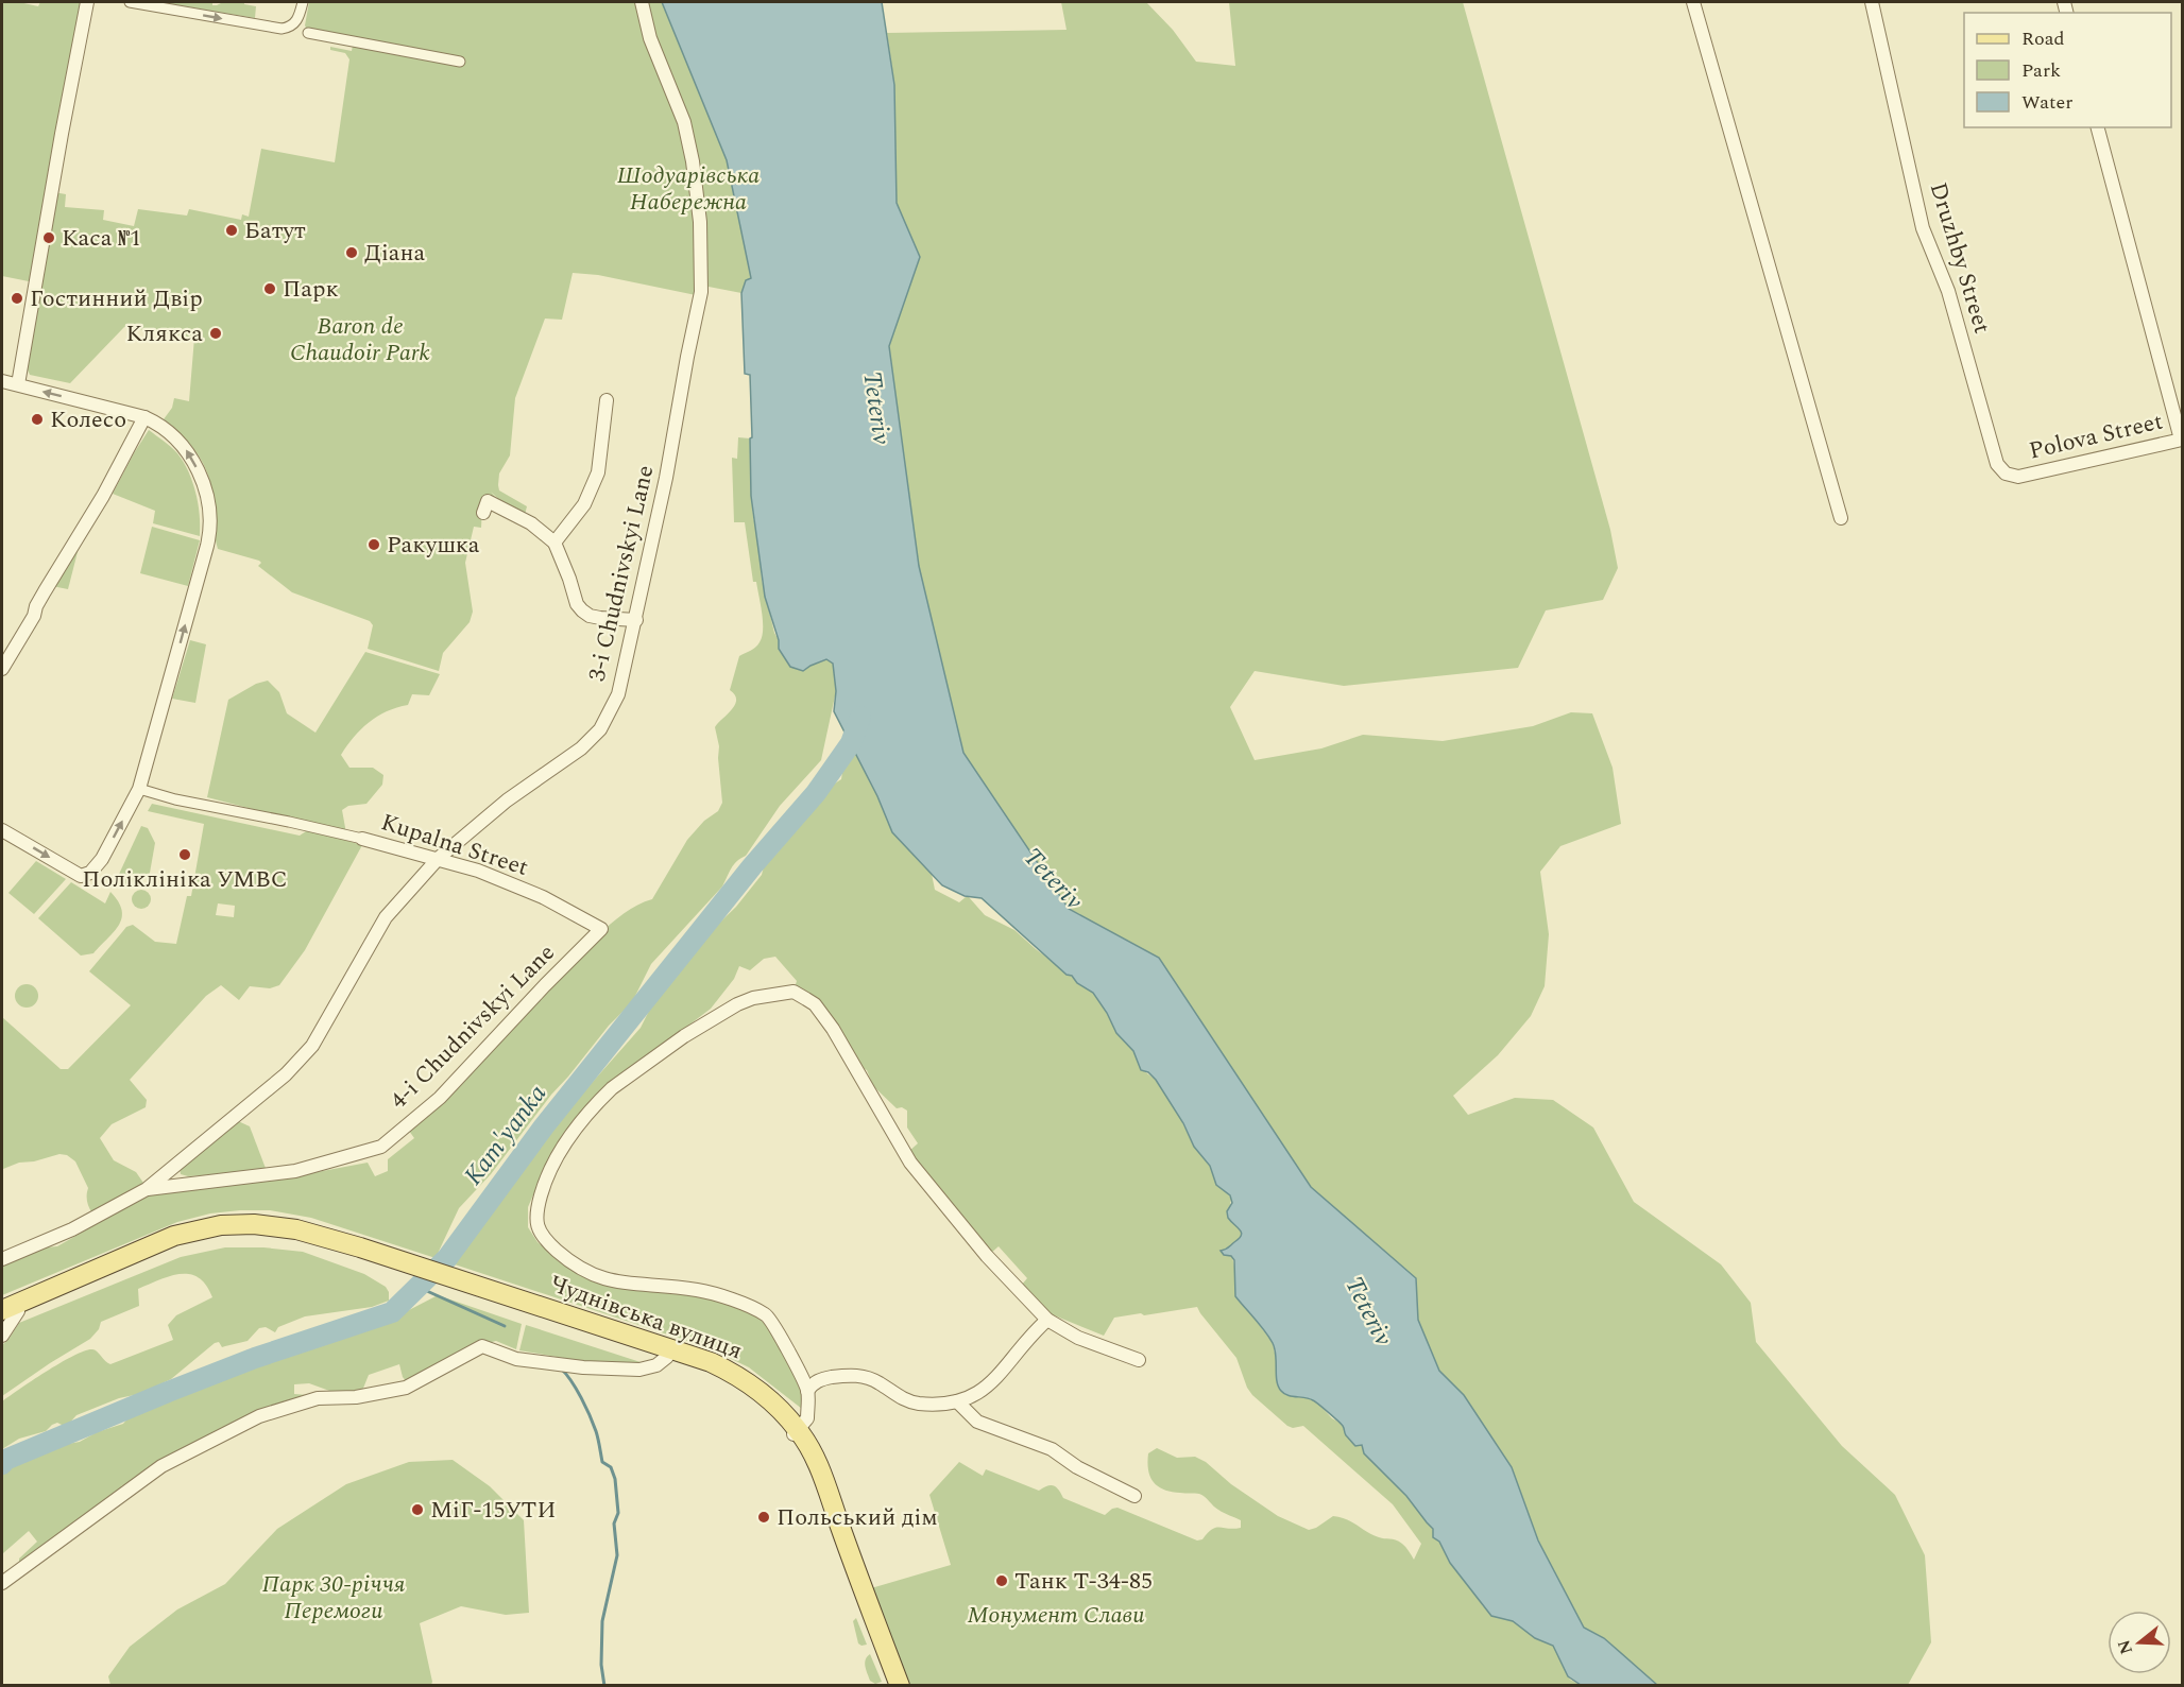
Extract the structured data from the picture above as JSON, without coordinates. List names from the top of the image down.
{
  "streets": {
    "main road": ["Чуднівська вулиця"],
    "street": [
      "Druzhby Street",
      "Polova Street",
      "3-i Chudnivskyi Lane",
      "Kupalna Street",
      "4-i Chudnivskyi Lane"
    ]
  },
  "crossings": [
    ["Druzhby Street", "Polova Street"],
    ["3-i Chudnivskyi Lane", "Kupalna Street"],
    ["3-i Chudnivskyi Lane", "4-i Chudnivskyi Lane"],
    ["Kupalna Street", "4-i Chudnivskyi Lane"]
  ],
  "water": ["Teteriv", "Kam'yanka"],
  "parks": [
    "Шодуарівська Набережна",
    "Baron de Chaudoir Park",
    "Парк 30-річчя Перемоги",
    "Монумент Слави"
  ],
  "places": [
    "Батут",
    "Каса №1",
    "Діана",
    "Парк",
    "Гостинний Двір",
    "Клякса",
    "Колесо",
    "Ракушка",
    "Поліклініка УМВС",
    "МіГ-15УТИ",
    "Польський дім",
    "Танк Т-34-85"
  ],
  "legend": ["Road", "Park", "Water"],
  "north": "left"
}
